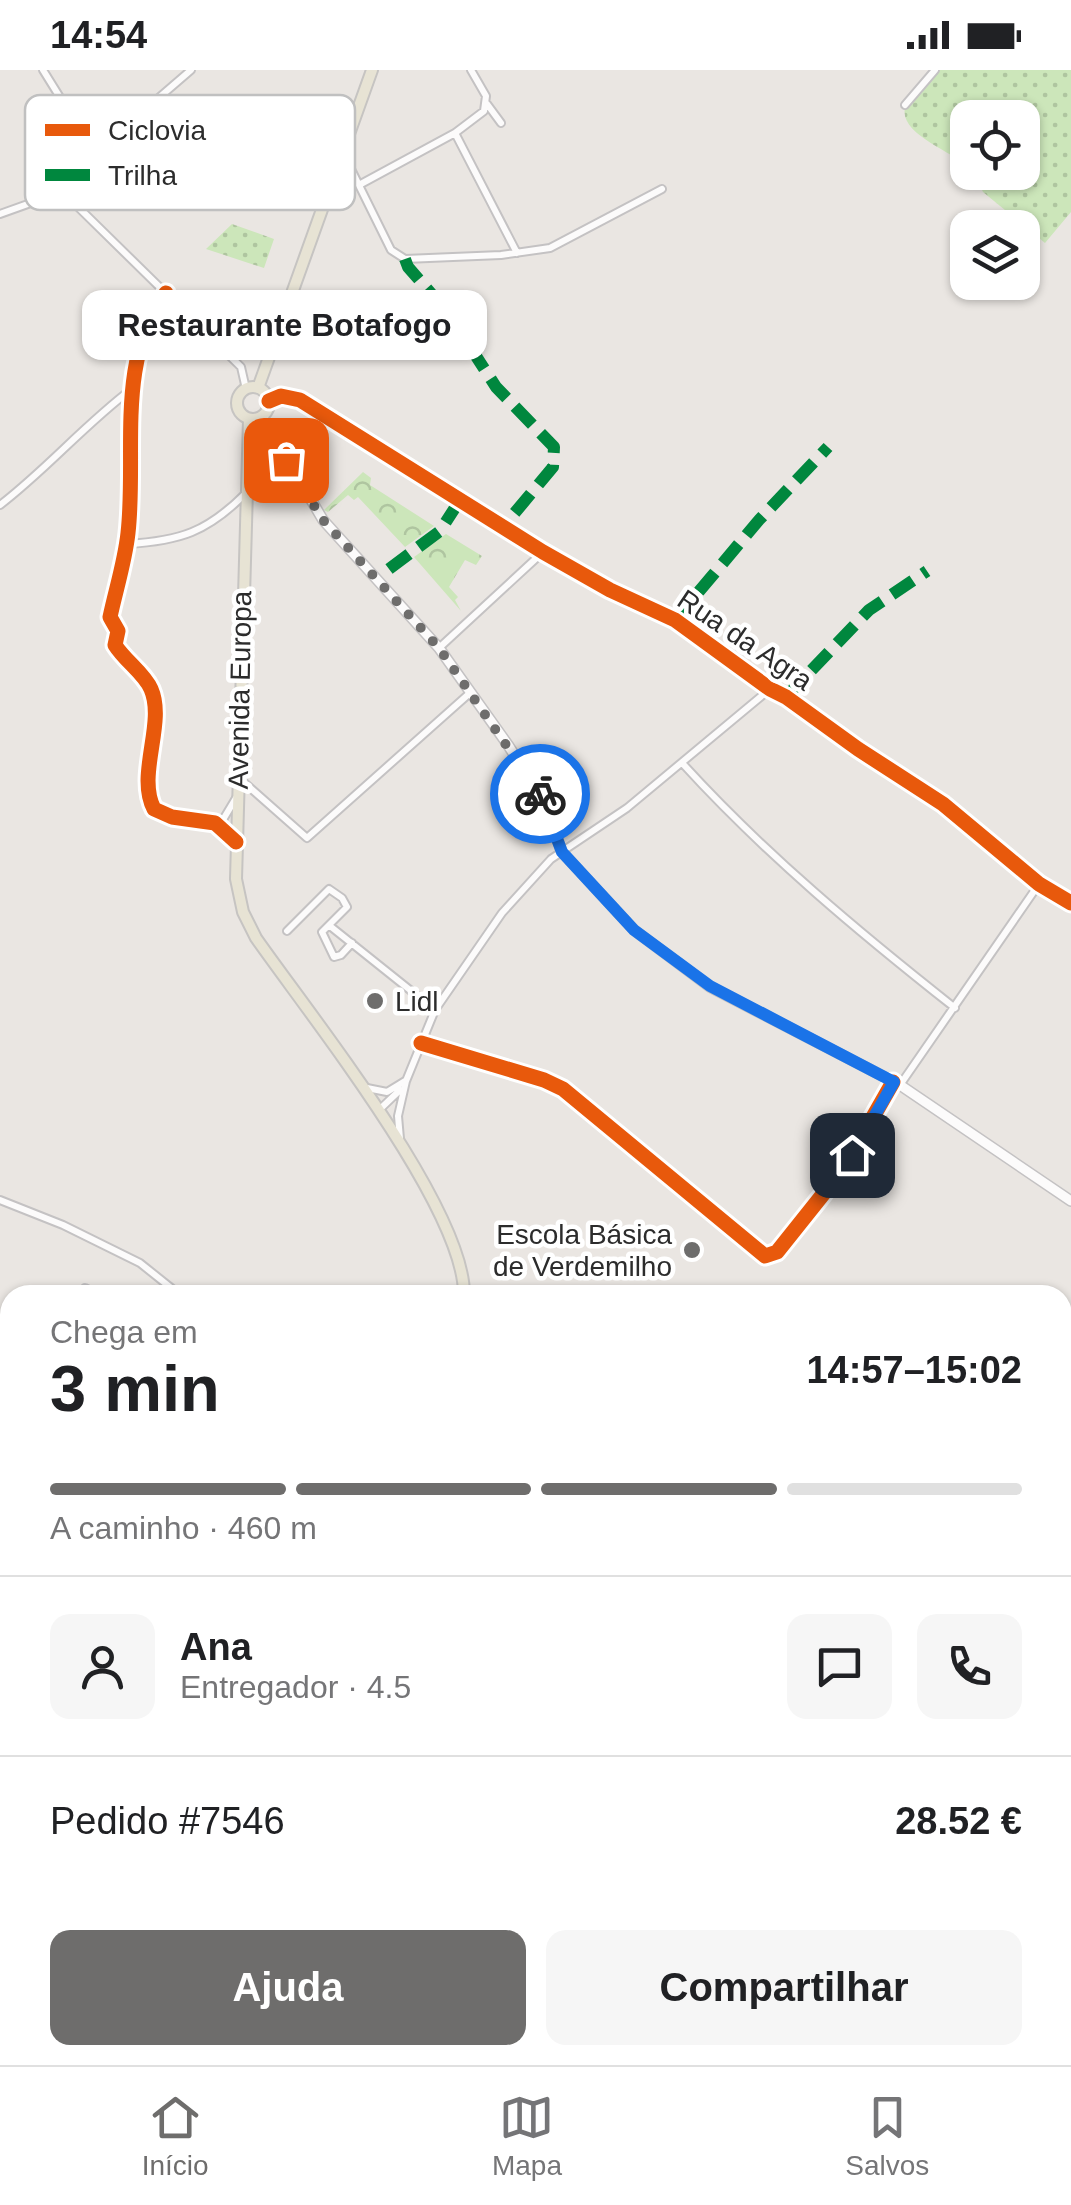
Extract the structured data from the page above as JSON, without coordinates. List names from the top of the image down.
{
  "streets": {
    "main road": ["Avenida Europa"],
    "street": ["Rua da Agra"]
  },
  "crossings": [
    ["Rua da Agra", "Avenida Europa"]
  ],
  "places": ["Restaurante Botafogo", "Lidl", "Escola Básica de Verdemilho"],
  "legend": ["Ciclovia", "Trilha"],
  "page": {
    "status": "14:54",
    "bubble": "Restaurante Botafogo",
    "heading": ["3 min", "Chega em", "14:57–15:02"],
    "panel": [
      "Ana",
      "Entregador · 4.5",
      "Pedido #7546",
      "28.52 €"
    ],
    "bar": "A caminho · 460 m",
    "buttons": ["Ajuda", "Compartilhar"],
    "tabs": ["Início", "Mapa", "Salvos"]
  }
}
